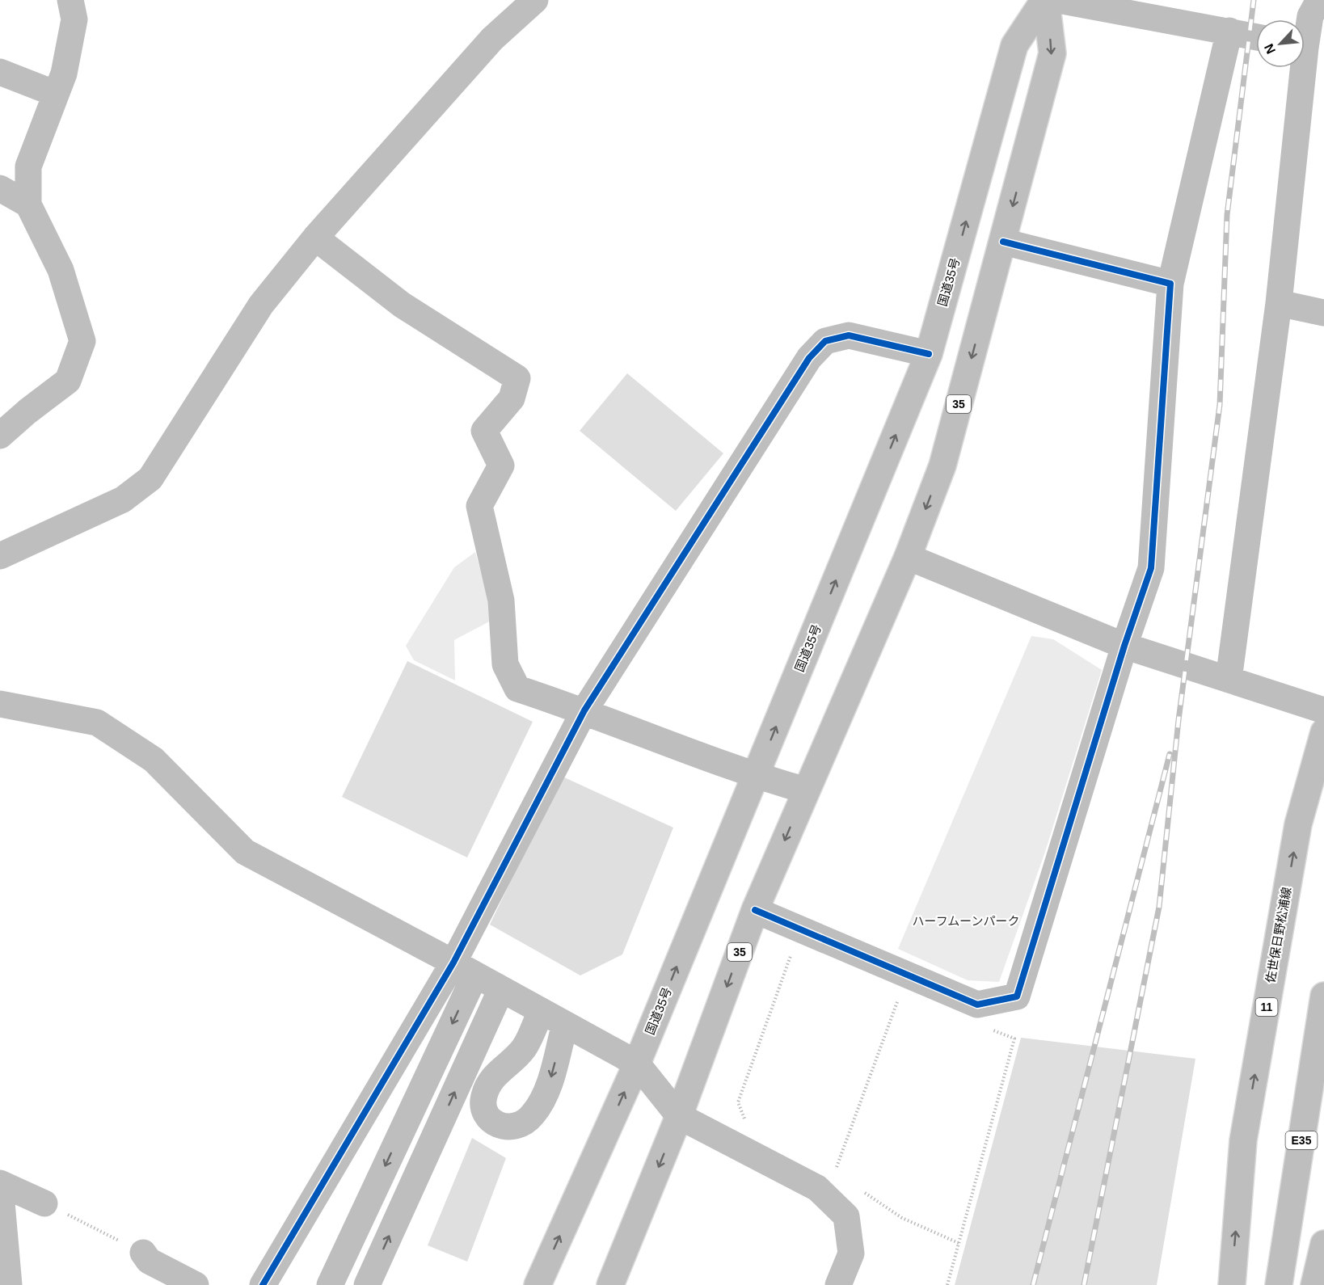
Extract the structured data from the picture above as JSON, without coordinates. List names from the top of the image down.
{
  "streets": {
    "main road": [
      "国道35号",
      "35",
      "佐世保日野松浦線",
      "11",
      "E35"
    ]
  },
  "parks": ["ハーフムーンパーク"],
  "north": "bottom left"
}
